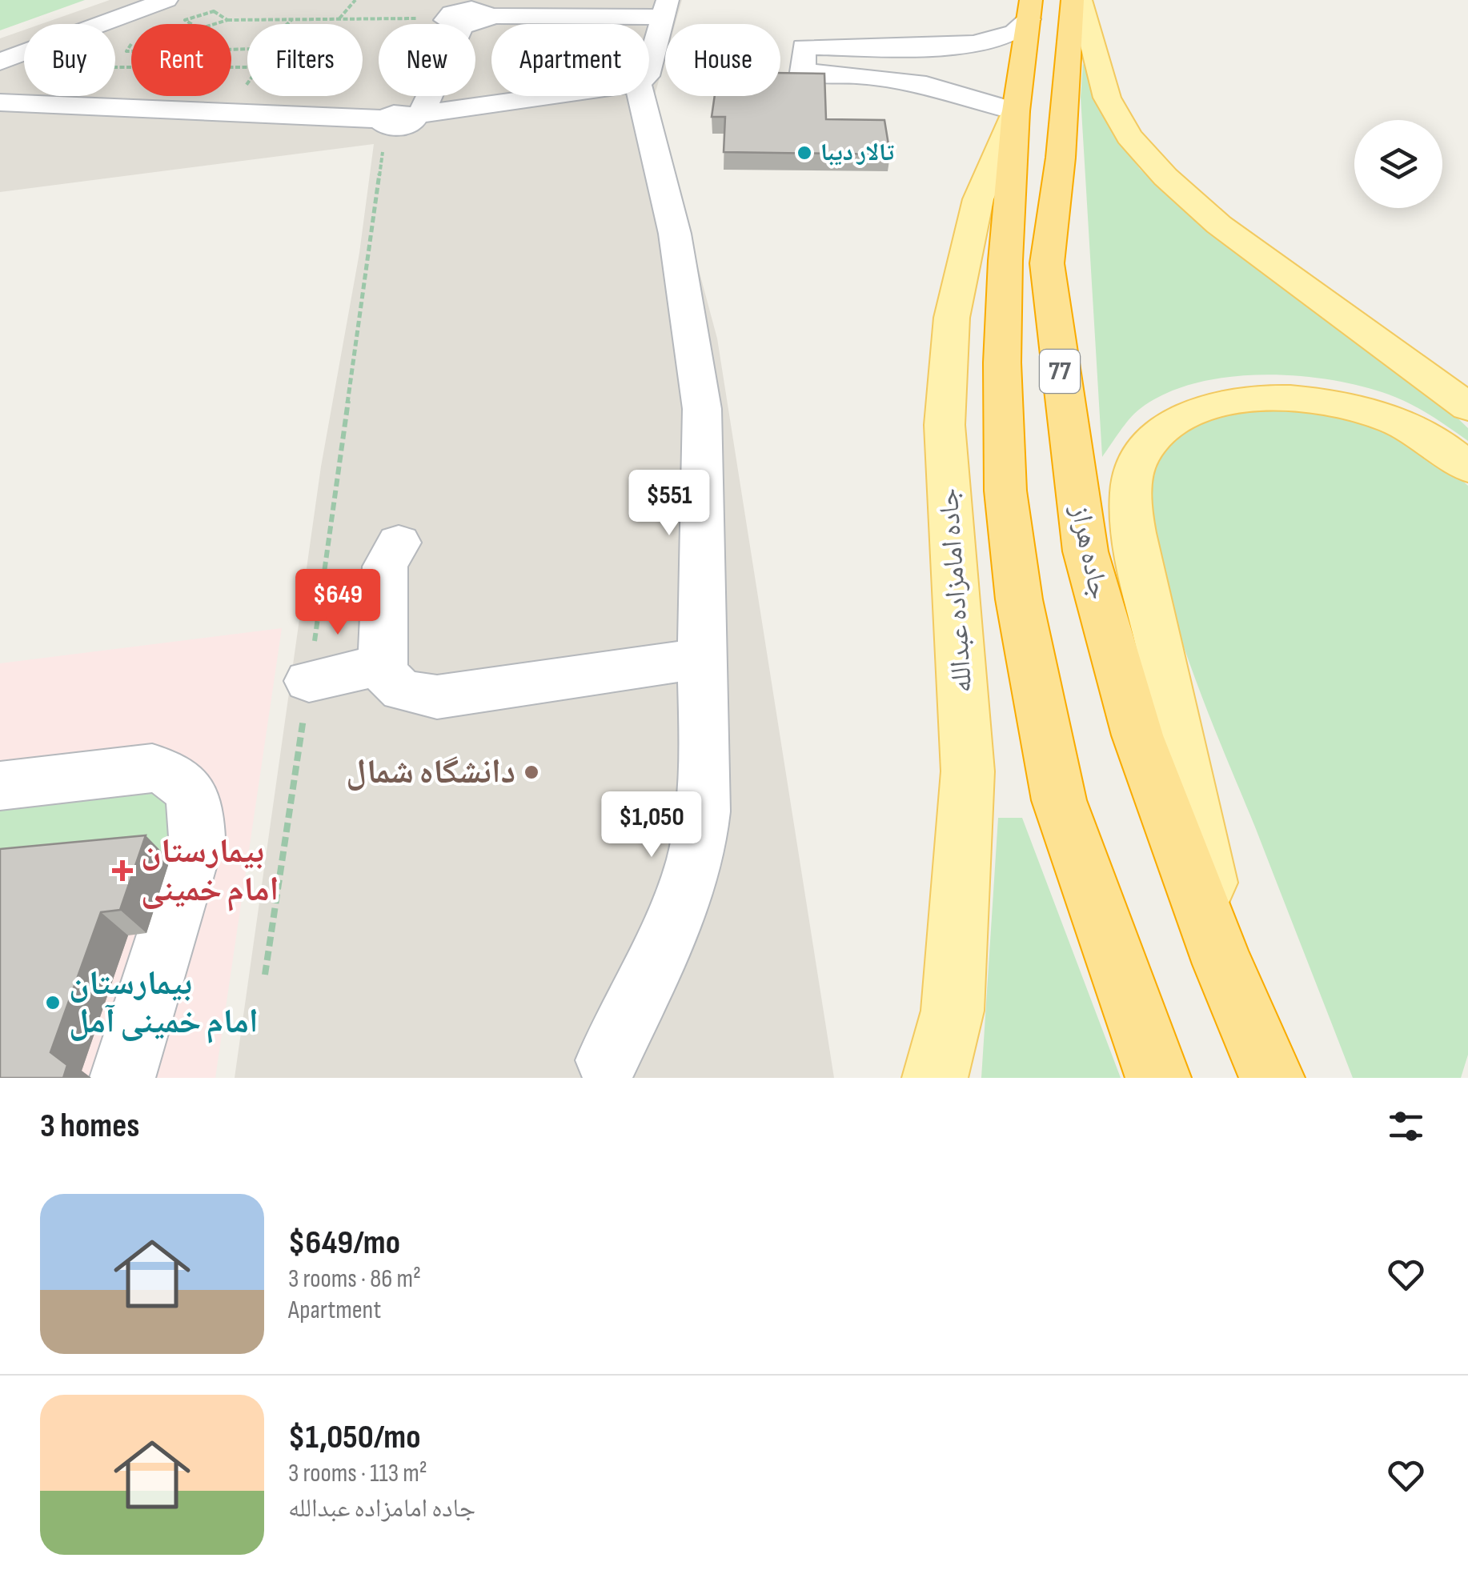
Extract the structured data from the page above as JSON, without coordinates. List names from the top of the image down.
{
  "streets": {
    "highway": ["77", "جاده هراز"],
    "main road": ["جاده امامزاده عبدالله"]
  },
  "crossings": [
    ["77", "جاده امامزاده عبدالله"]
  ],
  "places": {
    "other": ["تالار دیبا", "دانشگاه شمال", "بیمارستان امام خمینی آمل"],
    "health": ["بیمارستان امام خمینی"]
  },
  "page": {
    "chip": [
      "Buy",
      "Rent",
      "Filters",
      "New",
      "Apartment",
      "House"
    ],
    "price": ["$551", "$649", "$1,050"],
    "heading": "3 homes",
    "list": [
      {
        "name": "$649/mo",
        "note": "3 rooms · 86 m² · Apartment"
      },
      {
        "name": "$1,050/mo",
        "note": "3 rooms · 113 m² · جاده امامزاده عبدالله"
      }
    ]
  }
}
